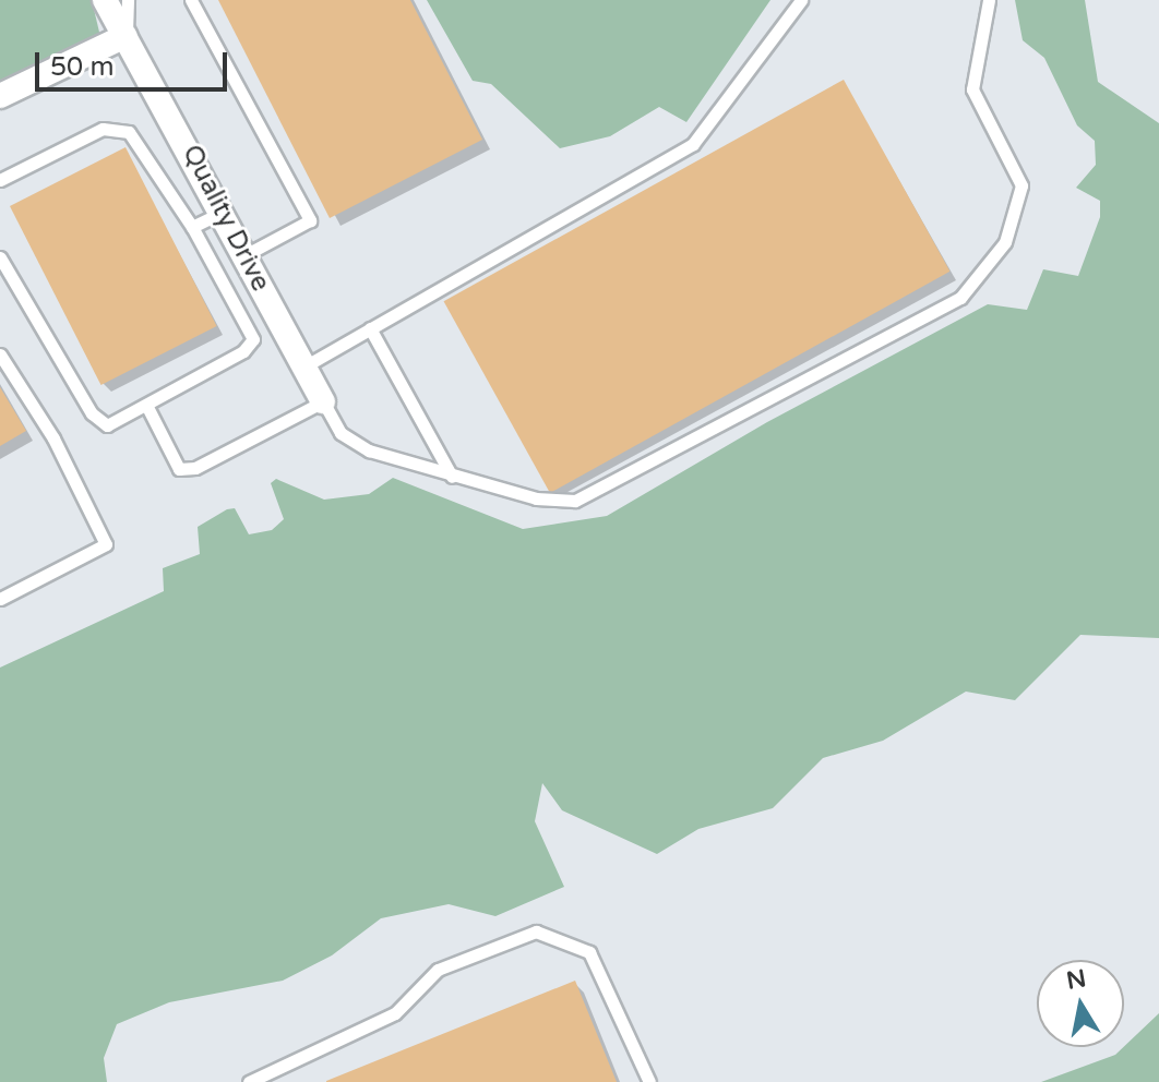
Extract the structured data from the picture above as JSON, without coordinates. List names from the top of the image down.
{
  "streets": {
    "street": ["Quality Drive"]
  },
  "scale_bar": "50 m",
  "north": "top"
}
